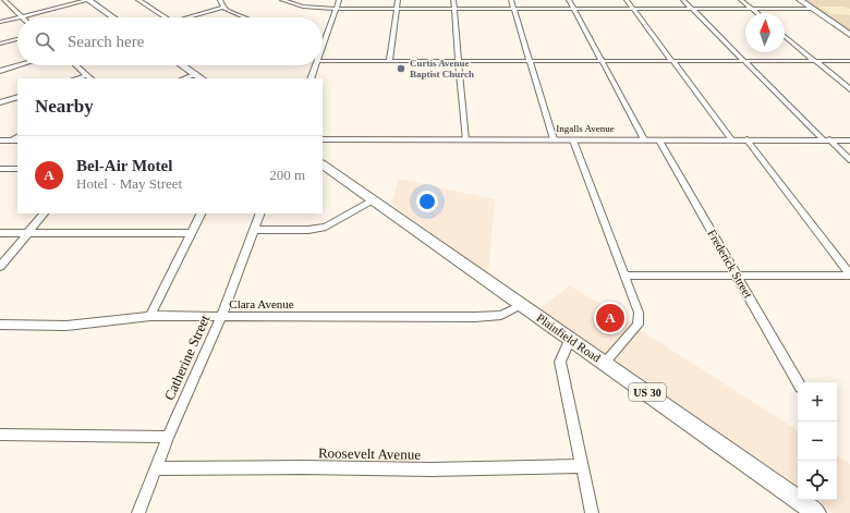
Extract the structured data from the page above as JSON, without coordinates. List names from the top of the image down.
{
  "streets": {
    "main road": ["Plainfield Road", "US 30"],
    "street": [
      "Ingalls Avenue",
      "Frederick Street",
      "Clara Avenue",
      "Catherine Street",
      "Roosevelt Avenue"
    ]
  },
  "crossings": [
    ["Ingalls Avenue", "Frederick Street"],
    ["Clara Avenue", "Plainfield Road"],
    ["Clara Avenue", "Catherine Street"],
    ["Catherine Street", "Roosevelt Avenue"]
  ],
  "places": ["Curtis Avenue Baptist Church"],
  "north": "top",
  "page": {
    "search": "Search here",
    "heading": "Nearby",
    "list": [
      {
        "mark": "A",
        "name": "Bel-Air Motel",
        "note": "Hotel · May Street",
        "value": "200 m"
      }
    ],
    "pins": "A",
    "map_buttons": ["+", "−"]
  }
}
